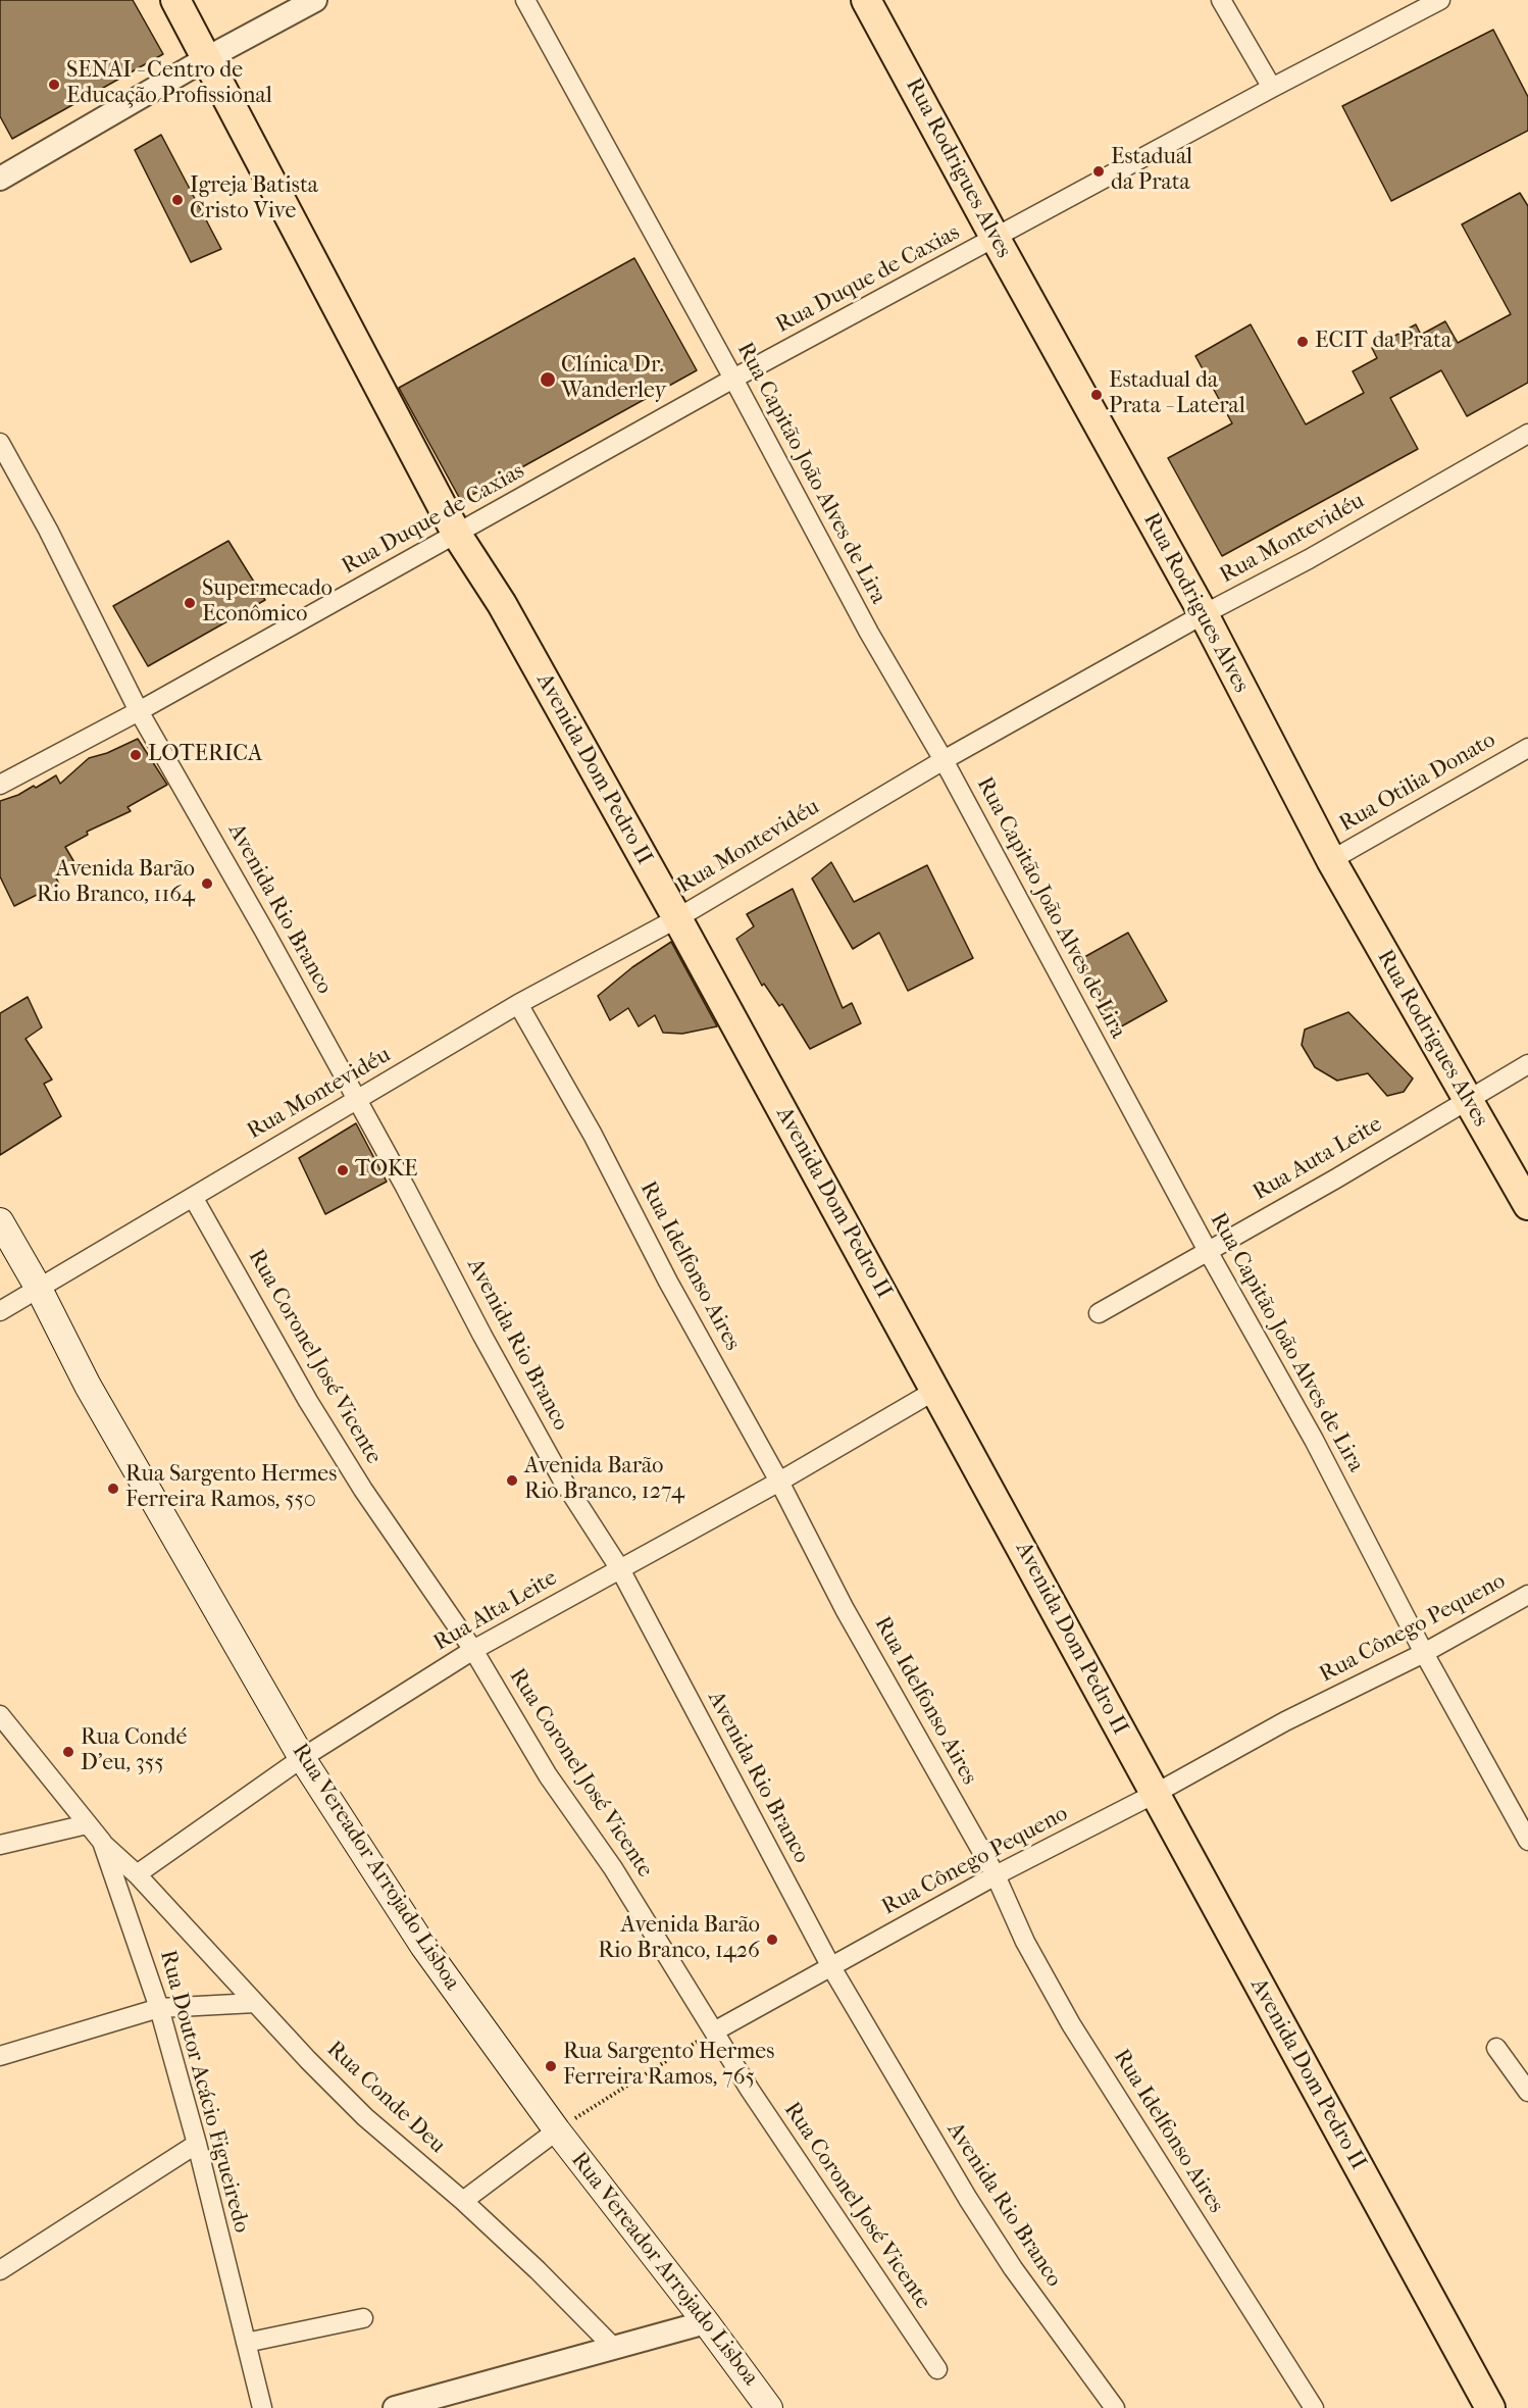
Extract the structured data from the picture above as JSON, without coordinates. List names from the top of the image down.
{
  "streets": {
    "main road": ["Rua Rodrigues Alves", "Avenida Dom Pedro II", "Rua Vereador Arrojado Lisboa"],
    "street": [
      "Rua Duque de Caxias",
      "Rua Capitão João Alves de Lira",
      "Rua Montevidéu",
      "Rua Otilia Donato",
      "Avenida Rio Branco",
      "Rua Auta Leite",
      "Rua Idelfonso Aires",
      "Rua Coronel José Vicente",
      "Rua Alta Leite",
      "Rua Cônego Pequeno",
      "Rua Doutor Acácio Figueiredo",
      "Rua Conde Deu"
    ]
  },
  "crossings": [
    ["Rua Rodrigues Alves", "Rua Duque de Caxias"],
    ["Rua Rodrigues Alves", "Rua Montevidéu"],
    ["Rua Rodrigues Alves", "Rua Otilia Donato"],
    ["Rua Rodrigues Alves", "Rua Auta Leite"],
    ["Rua Duque de Caxias", "Rua Capitão João Alves de Lira"],
    ["Rua Duque de Caxias", "Avenida Dom Pedro II"],
    ["Rua Duque de Caxias", "Avenida Rio Branco"],
    ["Rua Capitão João Alves de Lira", "Rua Montevidéu"],
    ["Rua Capitão João Alves de Lira", "Rua Auta Leite"],
    ["Rua Capitão João Alves de Lira", "Rua Cônego Pequeno"],
    ["Rua Montevidéu", "Avenida Dom Pedro II"],
    ["Rua Montevidéu", "Avenida Rio Branco"],
    ["Rua Montevidéu", "Rua Idelfonso Aires"],
    ["Rua Montevidéu", "Rua Coronel José Vicente"],
    ["Rua Montevidéu", "Rua Vereador Arrojado Lisboa"],
    ["Avenida Dom Pedro II", "Rua Alta Leite"],
    ["Avenida Dom Pedro II", "Rua Cônego Pequeno"],
    ["Avenida Rio Branco", "Rua Alta Leite"],
    ["Avenida Rio Branco", "Rua Cônego Pequeno"],
    ["Rua Idelfonso Aires", "Rua Alta Leite"],
    ["Rua Idelfonso Aires", "Rua Cônego Pequeno"],
    ["Rua Coronel José Vicente", "Rua Alta Leite"],
    ["Rua Coronel José Vicente", "Rua Cônego Pequeno"],
    ["Rua Alta Leite", "Rua Vereador Arrojado Lisboa"],
    ["Rua Alta Leite", "Rua Conde Deu"]
  ],
  "places": [
    "SENAI - Centro de Educação Profissional",
    "Estadual da Prata",
    "Igreja Batista Cristo Vive",
    "ECIT da Prata",
    "Clínica Dr. Wanderley",
    "Estadual da Prata - Lateral",
    "Supermecado Econômico",
    "LOTERICA",
    "Avenida Barão Rio Branco, 1164",
    "TOKE",
    "Avenida Barão Rio Branco, 1274",
    "Rua Sargento Hermes Ferreira Ramos, 550",
    "Rua Condé D'eu, 355",
    "Avenida Barão Rio Branco, 1426",
    "Rua Sargento Hermes Ferreira Ramos, 765"
  ]
}
